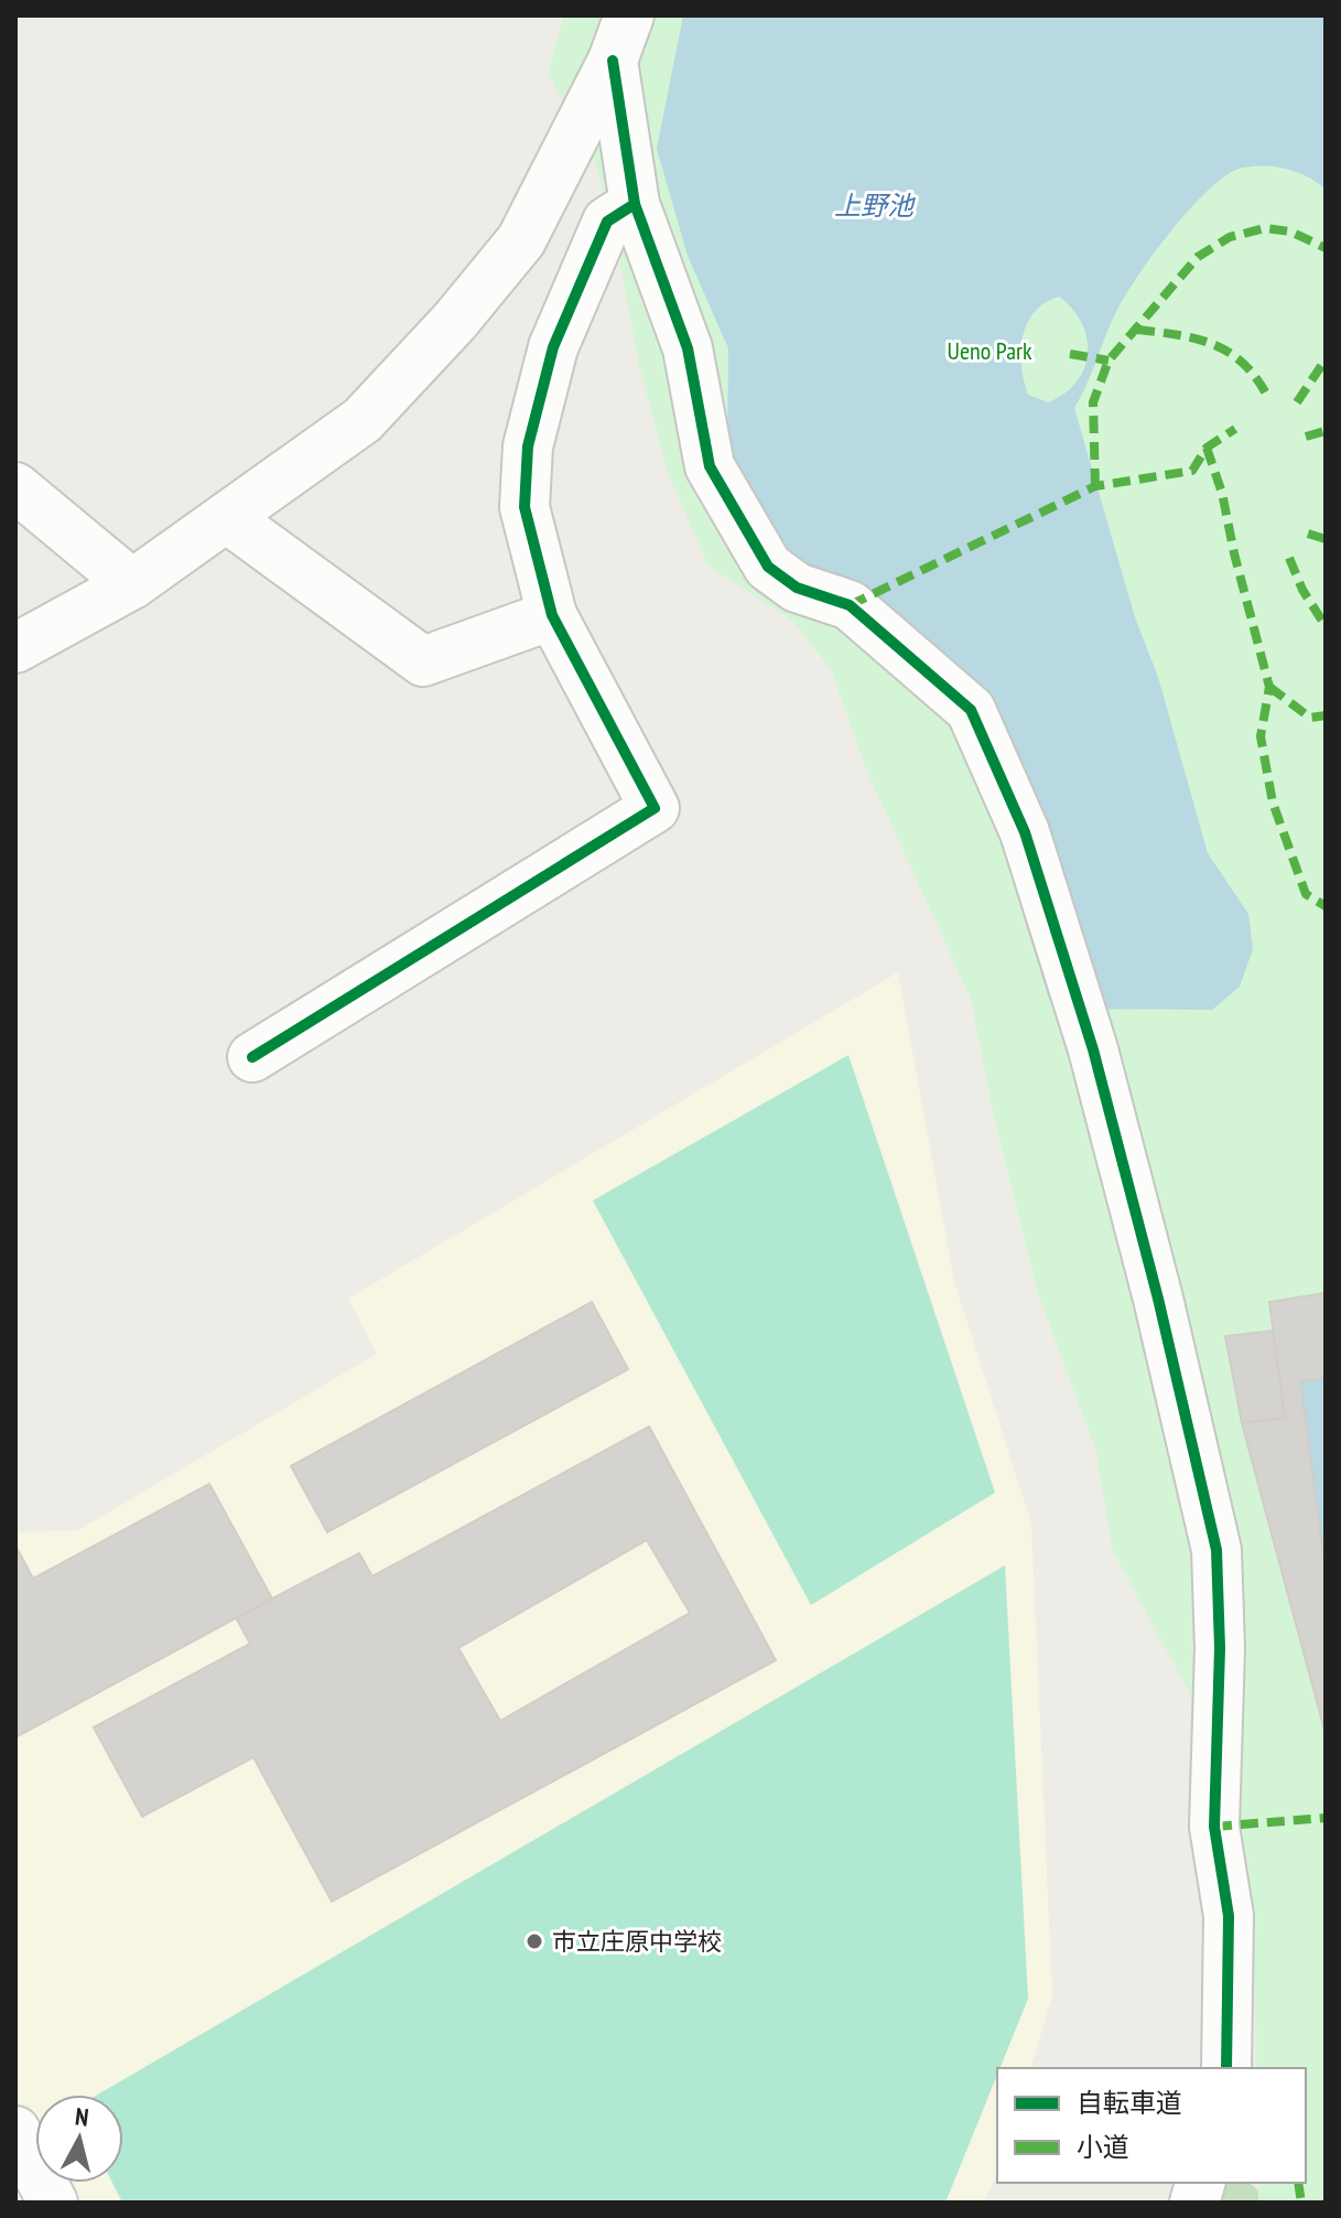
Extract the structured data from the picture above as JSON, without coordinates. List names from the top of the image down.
{
  "water": ["上野池"],
  "parks": ["Ueno Park"],
  "places": ["市立庄原中学校"],
  "legend": ["自転車道", "小道"],
  "north": "top"
}
